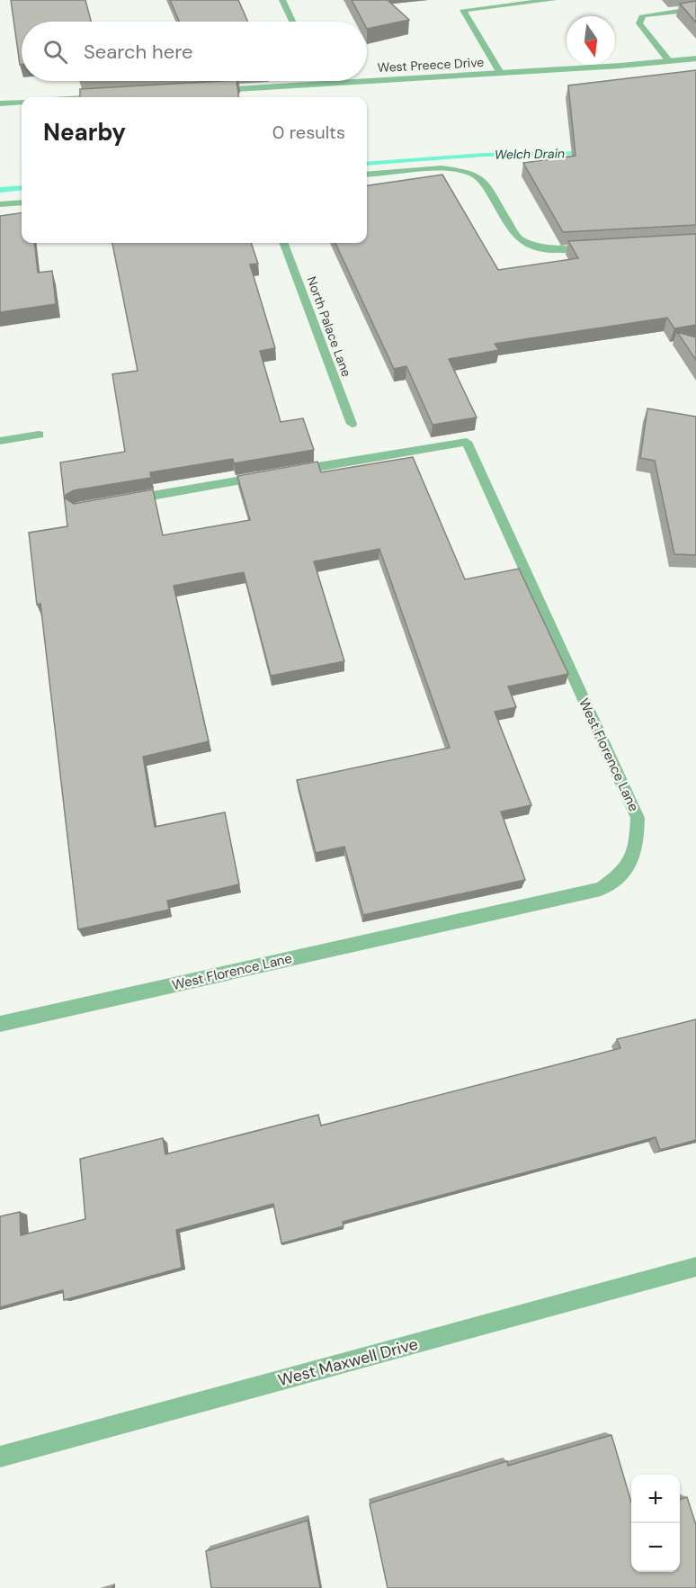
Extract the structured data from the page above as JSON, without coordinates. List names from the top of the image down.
{
  "streets": {
    "street": [
      "West Preece Drive",
      "North Palace Lane",
      "West Florence Lane",
      "West Maxwell Drive"
    ]
  },
  "water": ["Welch Drain"],
  "north": "bottom",
  "page": {
    "search": "Search here",
    "heading": ["Nearby", "0 results"],
    "map_buttons": ["+", "−"]
  }
}
